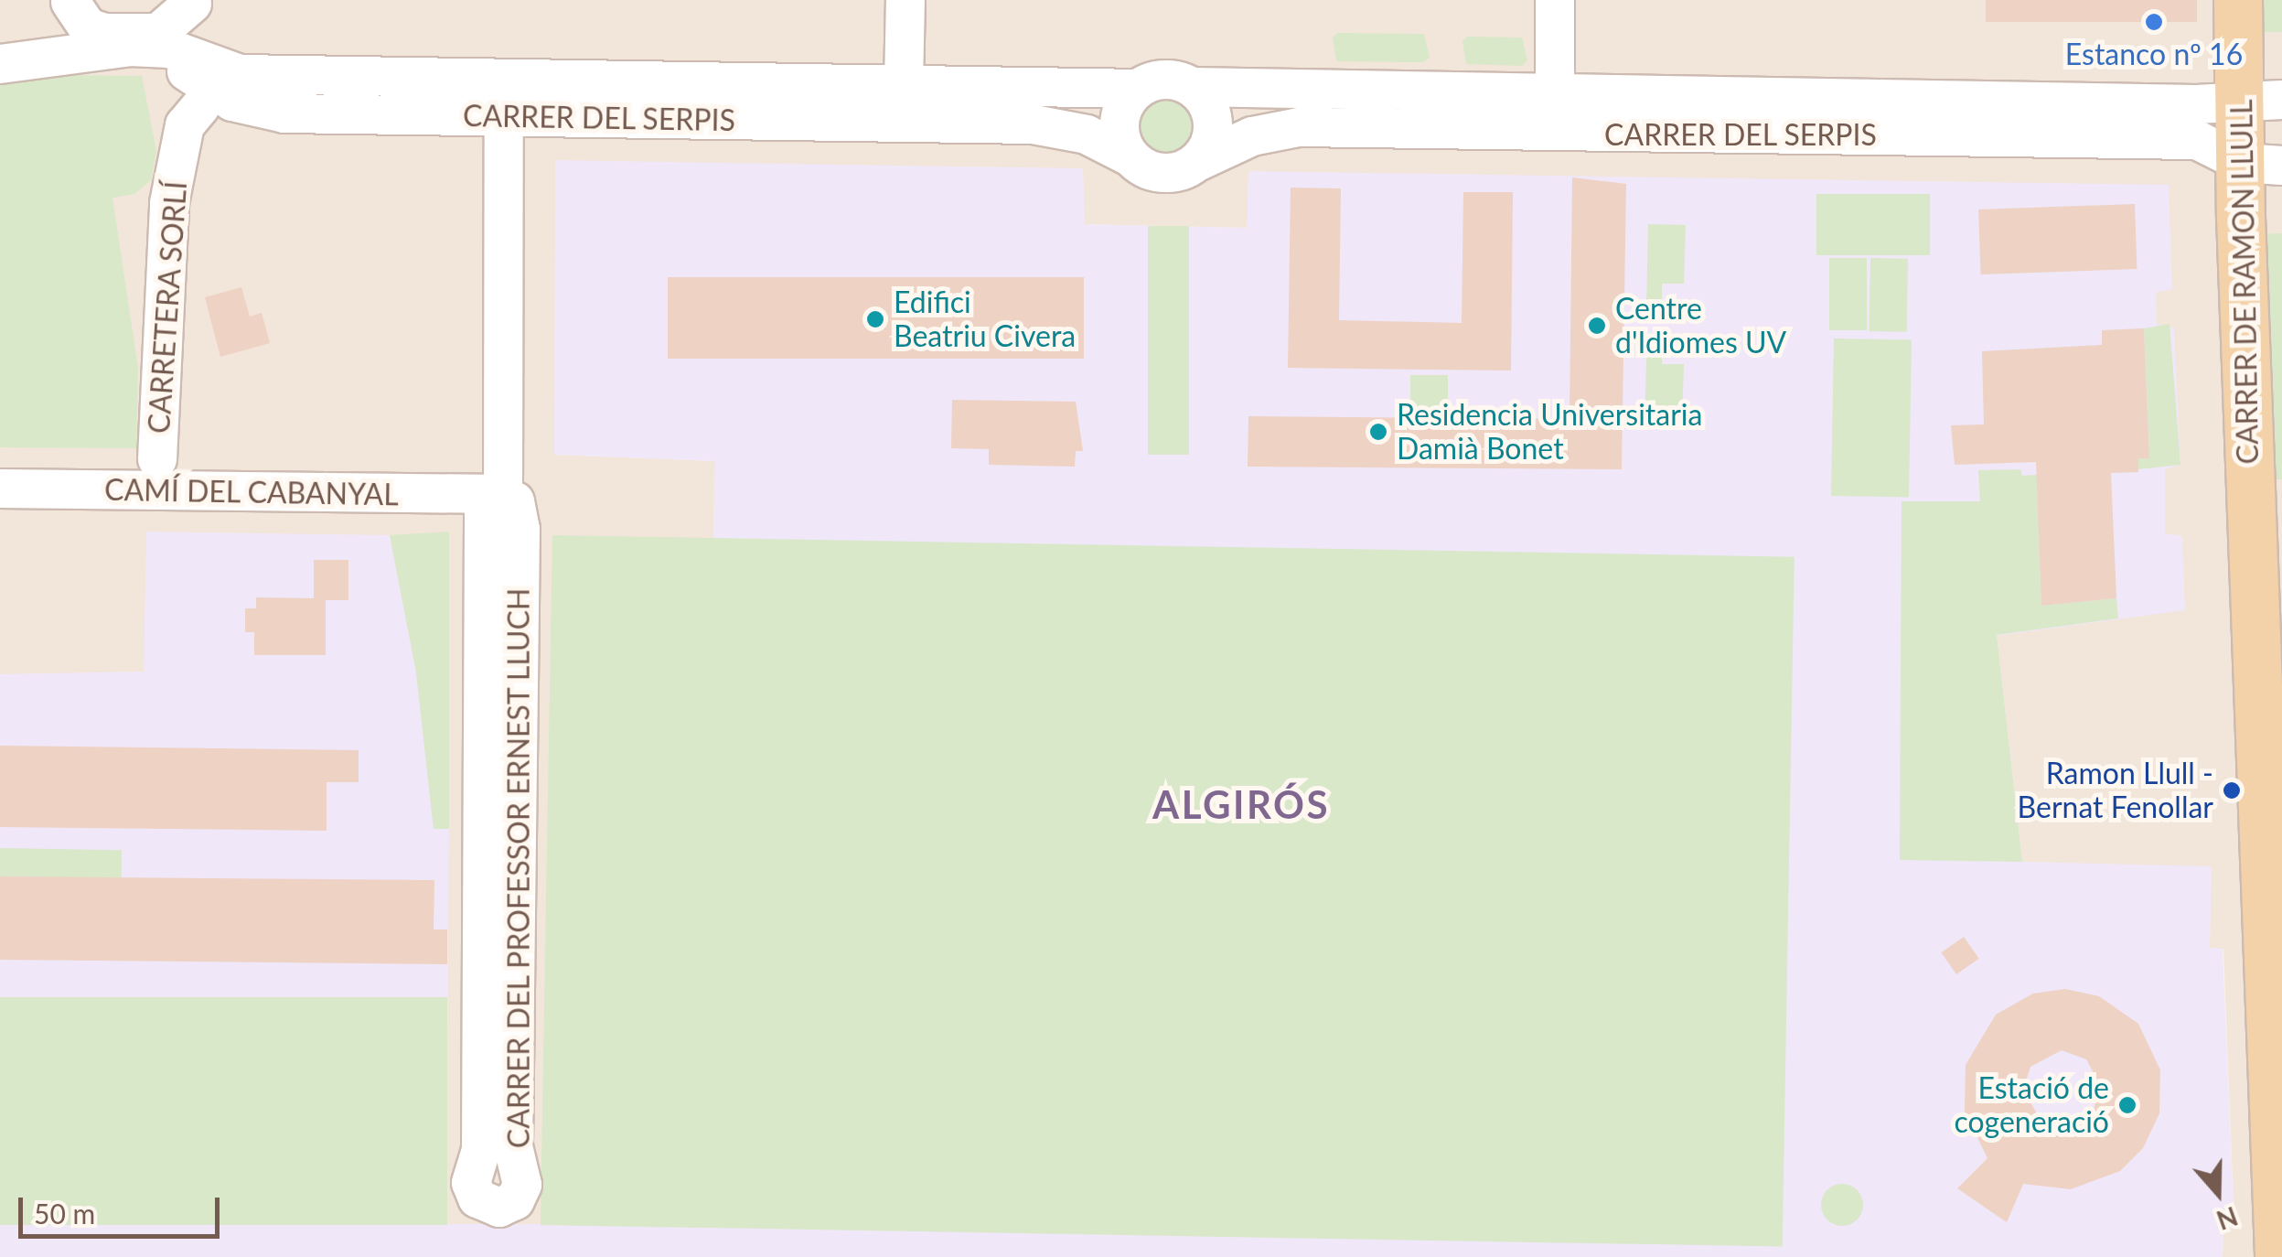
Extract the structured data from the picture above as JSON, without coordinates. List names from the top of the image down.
{
  "streets": {
    "main road": ["CARRER DE RAMON LLULL"],
    "street": [
      "CARRER DEL SERPIS",
      "CARRETERA SORLÍ",
      "CAMÍ DEL CABANYAL",
      "CARRER DEL PROFESSOR ERNEST LLUCH"
    ]
  },
  "crossings": [
    ["CARRER DEL SERPIS", "CARRER DE RAMON LLULL"],
    ["CARRER DEL SERPIS", "CARRER DEL PROFESSOR ERNEST LLUCH"],
    ["CAMÍ DEL CABANYAL", "CARRER DEL PROFESSOR ERNEST LLUCH"]
  ],
  "districts": ["ALGIRÓS"],
  "places": [
    "Estanco nº 16",
    "Edifici Beatriu Civera",
    "Centre d'Idiomes UV",
    "Residencia Universitaria Damià Bonet",
    "Ramon Llull - Bernat Fenollar",
    "Estació de cogeneració"
  ],
  "scale_bar": "50 m",
  "north": "bottom"
}
